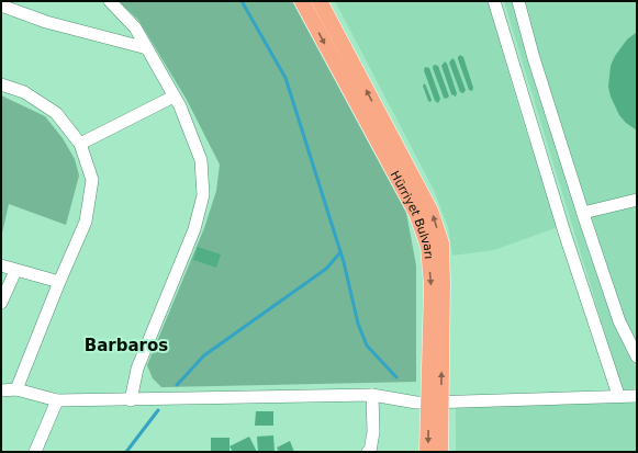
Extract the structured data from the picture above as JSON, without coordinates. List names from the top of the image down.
{
  "streets": {
    "main road": ["Hürriyet Bulvarı"]
  },
  "districts": ["Barbaros"]
}
